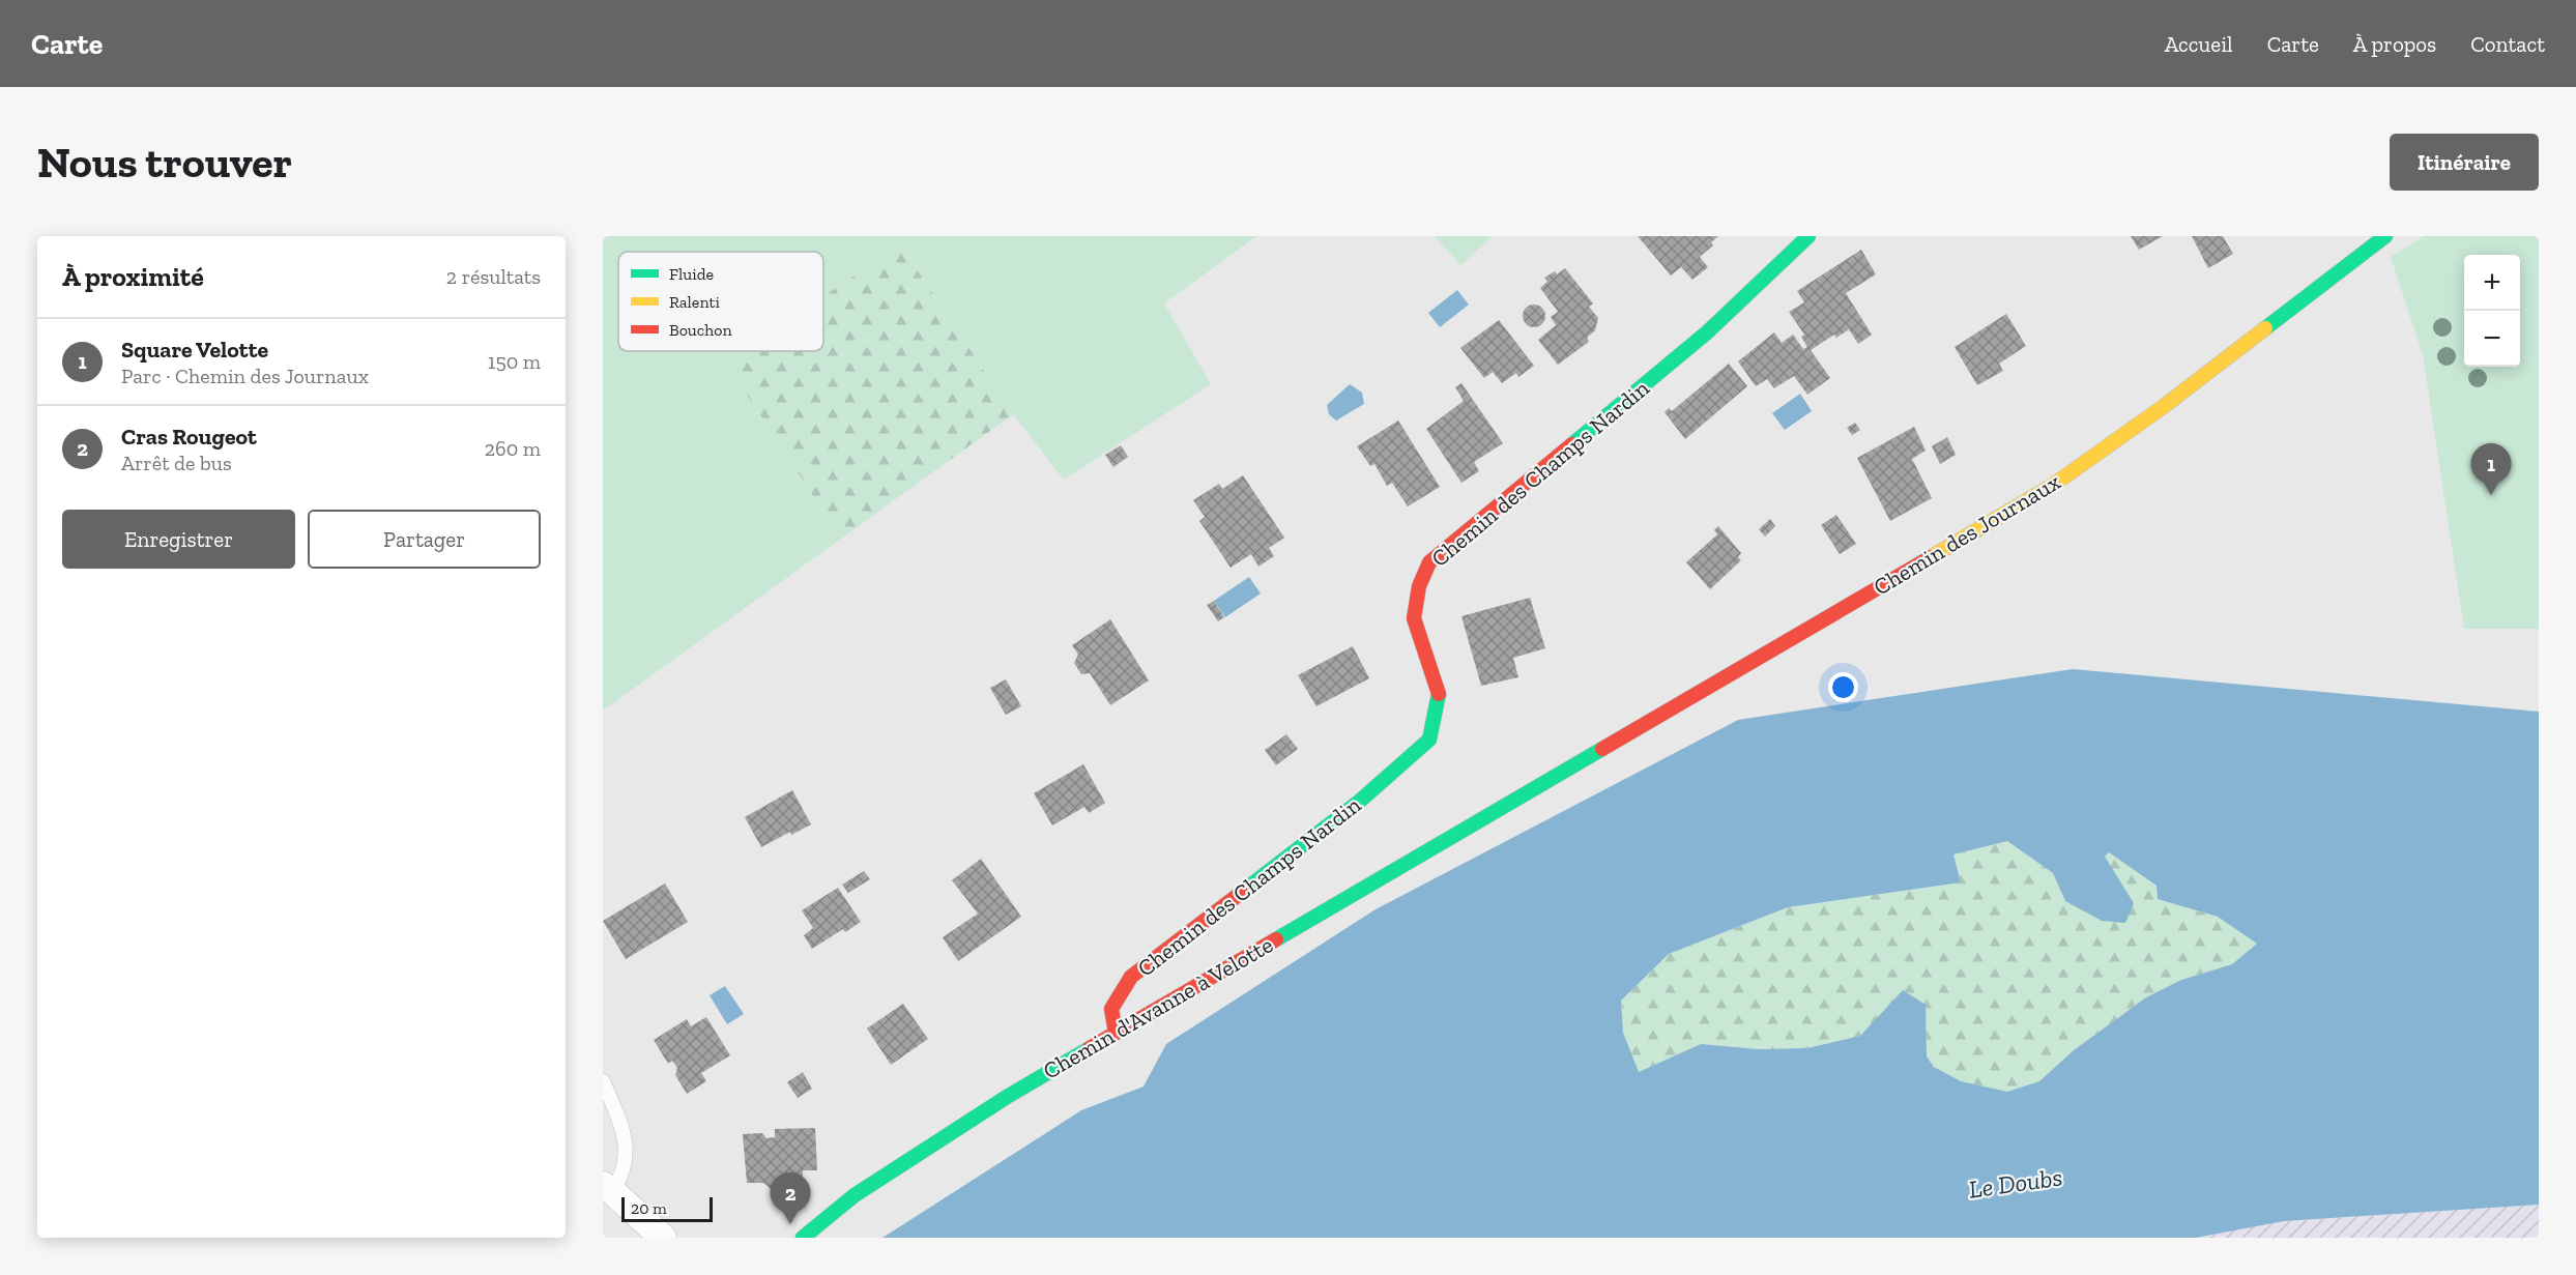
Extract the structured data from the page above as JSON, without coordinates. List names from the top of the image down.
{
  "streets": {
    "street": ["Chemin des Champs Nardin", "Chemin des Journaux", "Chemin d'Avanne à Velotte"]
  },
  "crossings": [
    ["Chemin des Champs Nardin", "Chemin d'Avanne à Velotte"],
    ["Chemin des Journaux", "Chemin d'Avanne à Velotte"]
  ],
  "water": ["Le Doubs"],
  "legend": ["Fluide", "Ralenti", "Bouchon"],
  "scale_bar": "20 m",
  "page": {
    "header": "Carte",
    "nav": [
      "Accueil",
      "Carte",
      "À propos",
      "Contact"
    ],
    "buttons": [
      "Itinéraire",
      ["Enregistrer", "Partager"]
    ],
    "title": "Nous trouver",
    "heading": ["À proximité", "2 résultats"],
    "map_buttons": ["+", "−"],
    "list": [
      {
        "mark": "1",
        "name": "Square Velotte",
        "note": "Parc · Chemin des Journaux",
        "value": "150 m"
      },
      {
        "mark": "2",
        "name": "Cras Rougeot",
        "note": "Arrêt de bus",
        "value": "260 m"
      }
    ],
    "pins": ["1", "2"],
    "scale": "20 m"
  }
}
